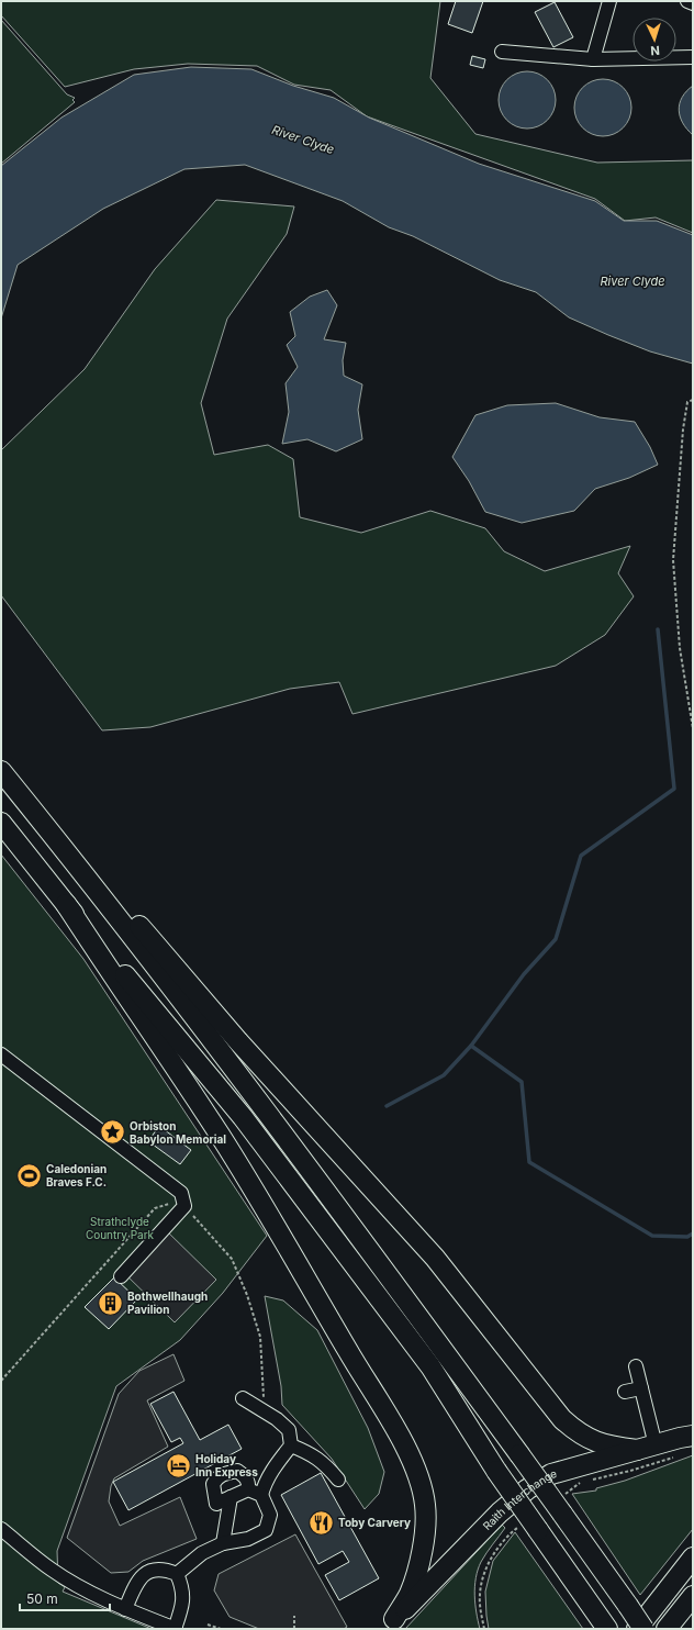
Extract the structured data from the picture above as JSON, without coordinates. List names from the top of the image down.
{
  "streets": {
    "highway": ["Raith Interchange"]
  },
  "water": ["River Clyde"],
  "parks": ["Strathclyde Country Park"],
  "places": {
    "place": ["Orbiston Babylon Memorial"],
    "sports": ["Caledonian Braves F.C."],
    "building": ["Bothwellhaugh Pavilion"],
    "hotel": ["Holiday Inn Express"],
    "restaurant": ["Toby Carvery"]
  },
  "scale_bar": "50 m",
  "north": "bottom"
}
